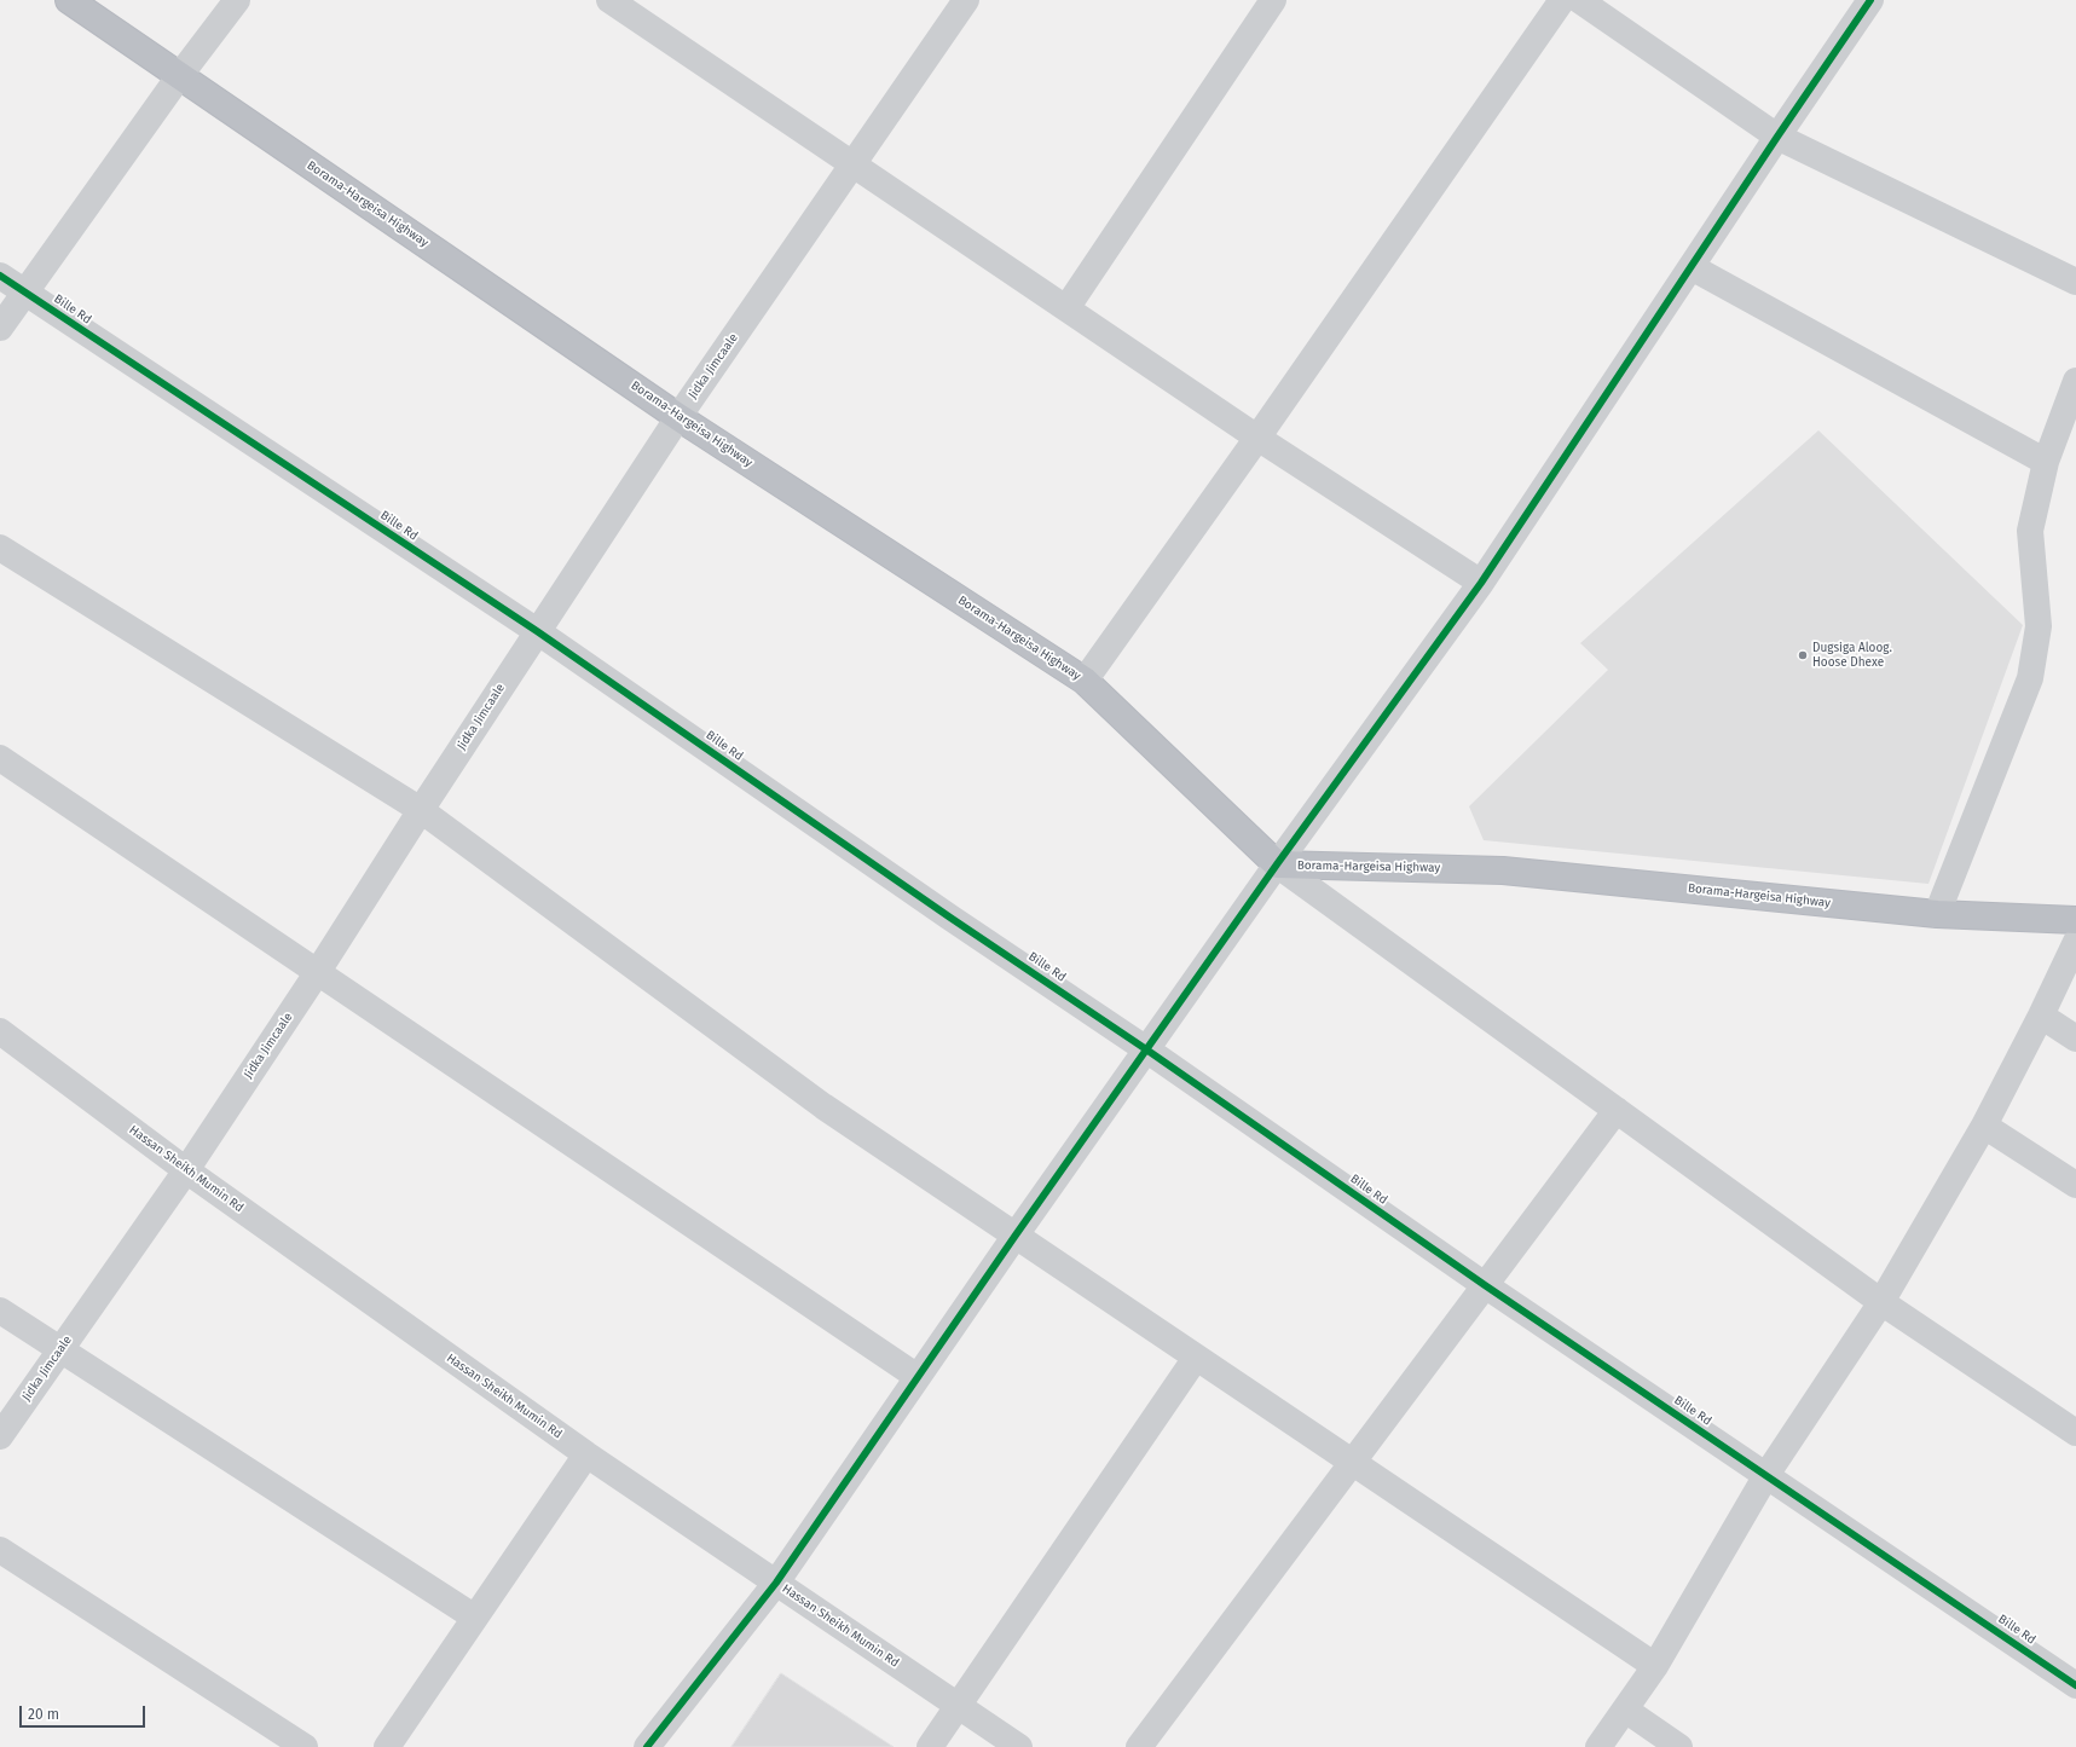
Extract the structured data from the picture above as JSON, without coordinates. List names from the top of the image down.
{
  "streets": {
    "highway": ["Borama-Hargeisa Highway"],
    "street": ["Bille Rd", "Jidka Jimcaale", "Hassan Sheikh Mumin Rd"]
  },
  "crossings": [
    ["Borama-Hargeisa Highway", "Jidka Jimcaale"],
    ["Bille Rd", "Jidka Jimcaale"],
    ["Jidka Jimcaale", "Hassan Sheikh Mumin Rd"]
  ],
  "places": ["Dugsiga Aloog. Hoose Dhexe"],
  "scale_bar": "20 m"
}
